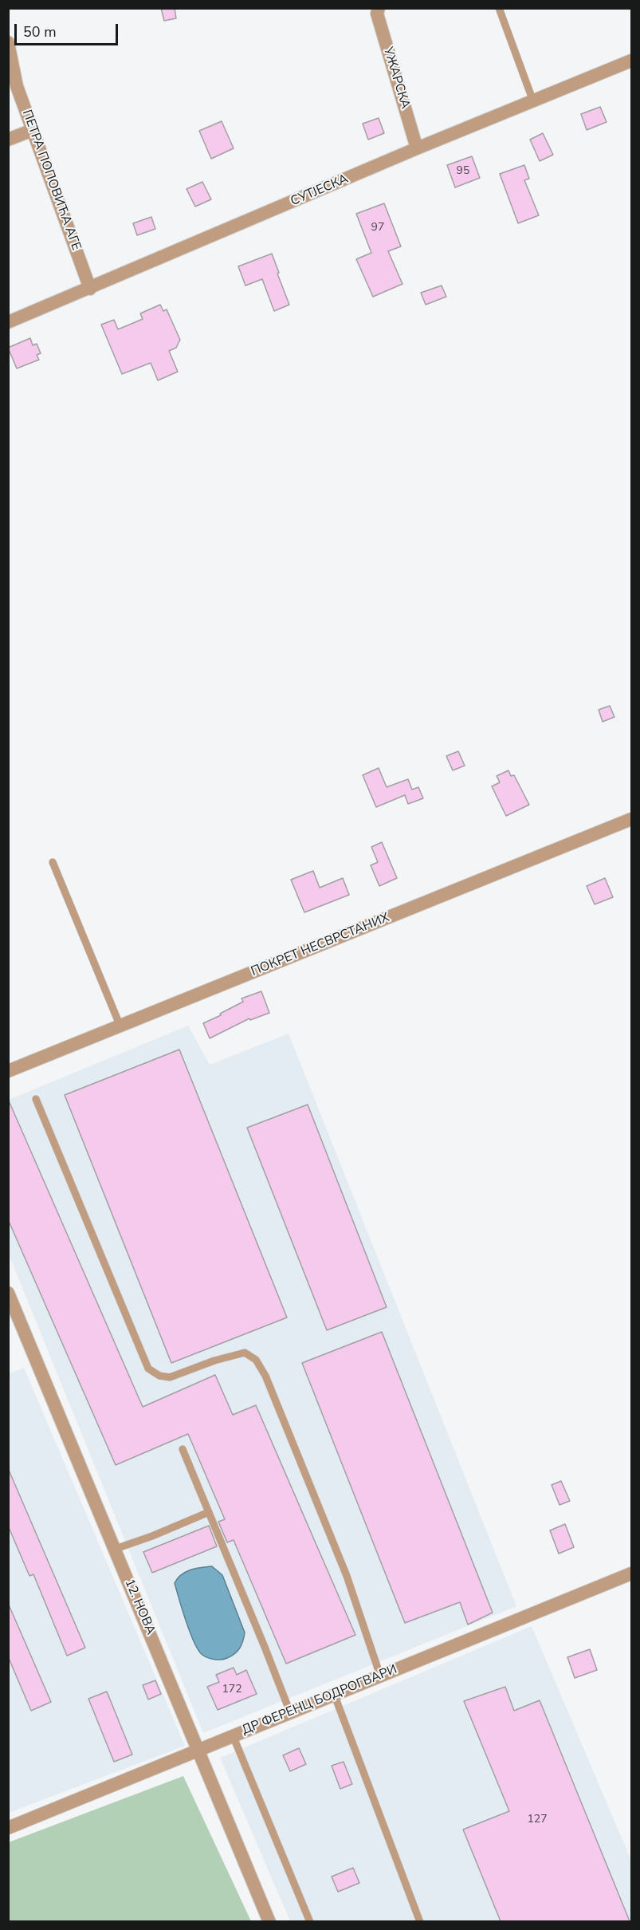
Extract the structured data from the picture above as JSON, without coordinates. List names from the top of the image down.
{
  "streets": {
    "street": [
      "УЖАРСКА",
      "ПЕТРА ПОПОВИЋА АГЕ",
      "СУТЈЕСКА",
      "ПОКРЕТ НЕСВРСТАНИХ",
      "12. НОВА",
      "ДР ФЕРЕНЦ БОДРОГВАРИ"
    ]
  },
  "crossings": [
    ["УЖАРСКА", "СУТЈЕСКА"],
    ["ПЕТРА ПОПОВИЋА АГЕ", "СУТЈЕСКА"],
    ["12. НОВА", "ДР ФЕРЕНЦ БОДРОГВАРИ"]
  ],
  "house_numbers": [
    "95",
    "97",
    "172",
    "127"
  ],
  "scale_bar": "50 m"
}
